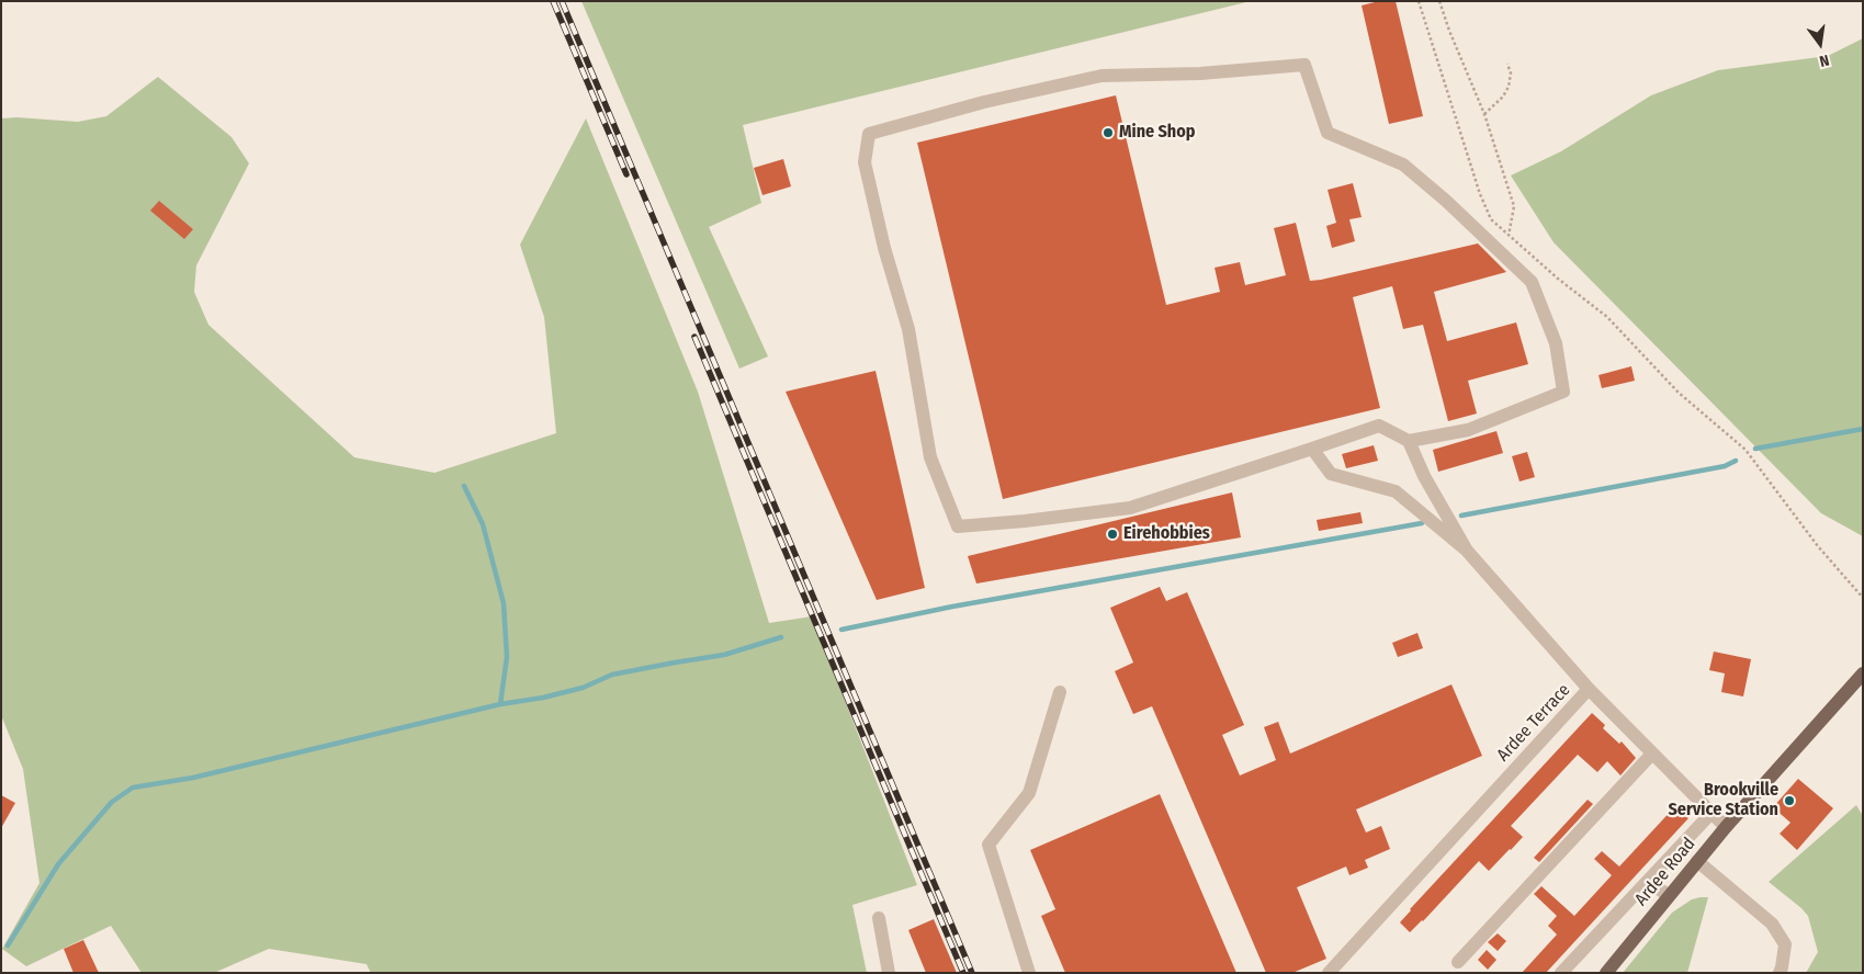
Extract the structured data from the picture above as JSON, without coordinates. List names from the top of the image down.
{
  "streets": {
    "main road": ["Ardee Road"],
    "street": ["Ardee Terrace"]
  },
  "crossings": [
    ["Ardee Terrace", "Ardee Road"]
  ],
  "places": ["Mine Shop", "Eirehobbies", "Brookville Service Station"],
  "north": "bottom"
}
